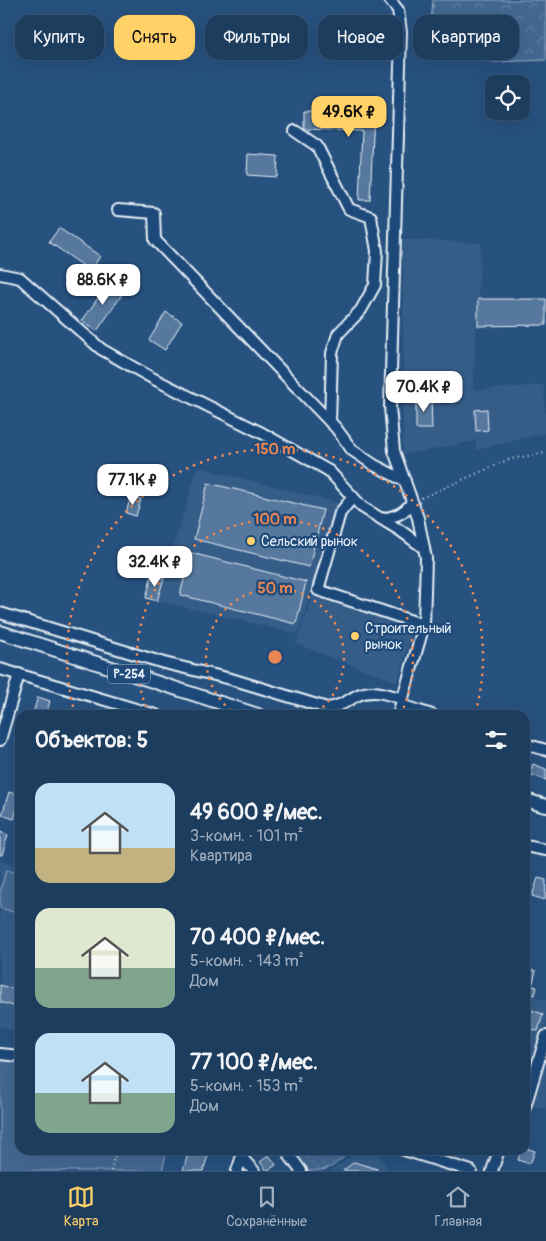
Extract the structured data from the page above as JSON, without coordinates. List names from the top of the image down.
{
  "streets": {
    "main road": ["Р-254"]
  },
  "places": ["Сельский рынок", "Строительный рынок"],
  "page": {
    "chip": [
      "Купить",
      "Снять",
      "Фильтры",
      "Новое",
      "Квартира"
    ],
    "price": [
      "49.6K ₽",
      "88.6K ₽",
      "70.4K ₽",
      "77.1K ₽",
      "32.4K ₽"
    ],
    "heading": "Объектов: 5",
    "list": [
      {
        "name": "49 600 ₽/мес.",
        "note": "3-комн. · 101 m² · Квартира"
      },
      {
        "name": "70 400 ₽/мес.",
        "note": "5-комн. · 143 m² · Дом"
      },
      {
        "name": "77 100 ₽/мес.",
        "note": "5-комн. · 153 m² · Дом"
      }
    ],
    "tabs": ["Карта", "Сохранённые", "Главная"]
  },
  "rings": ["150 m", "100 m", "50 m"]
}
